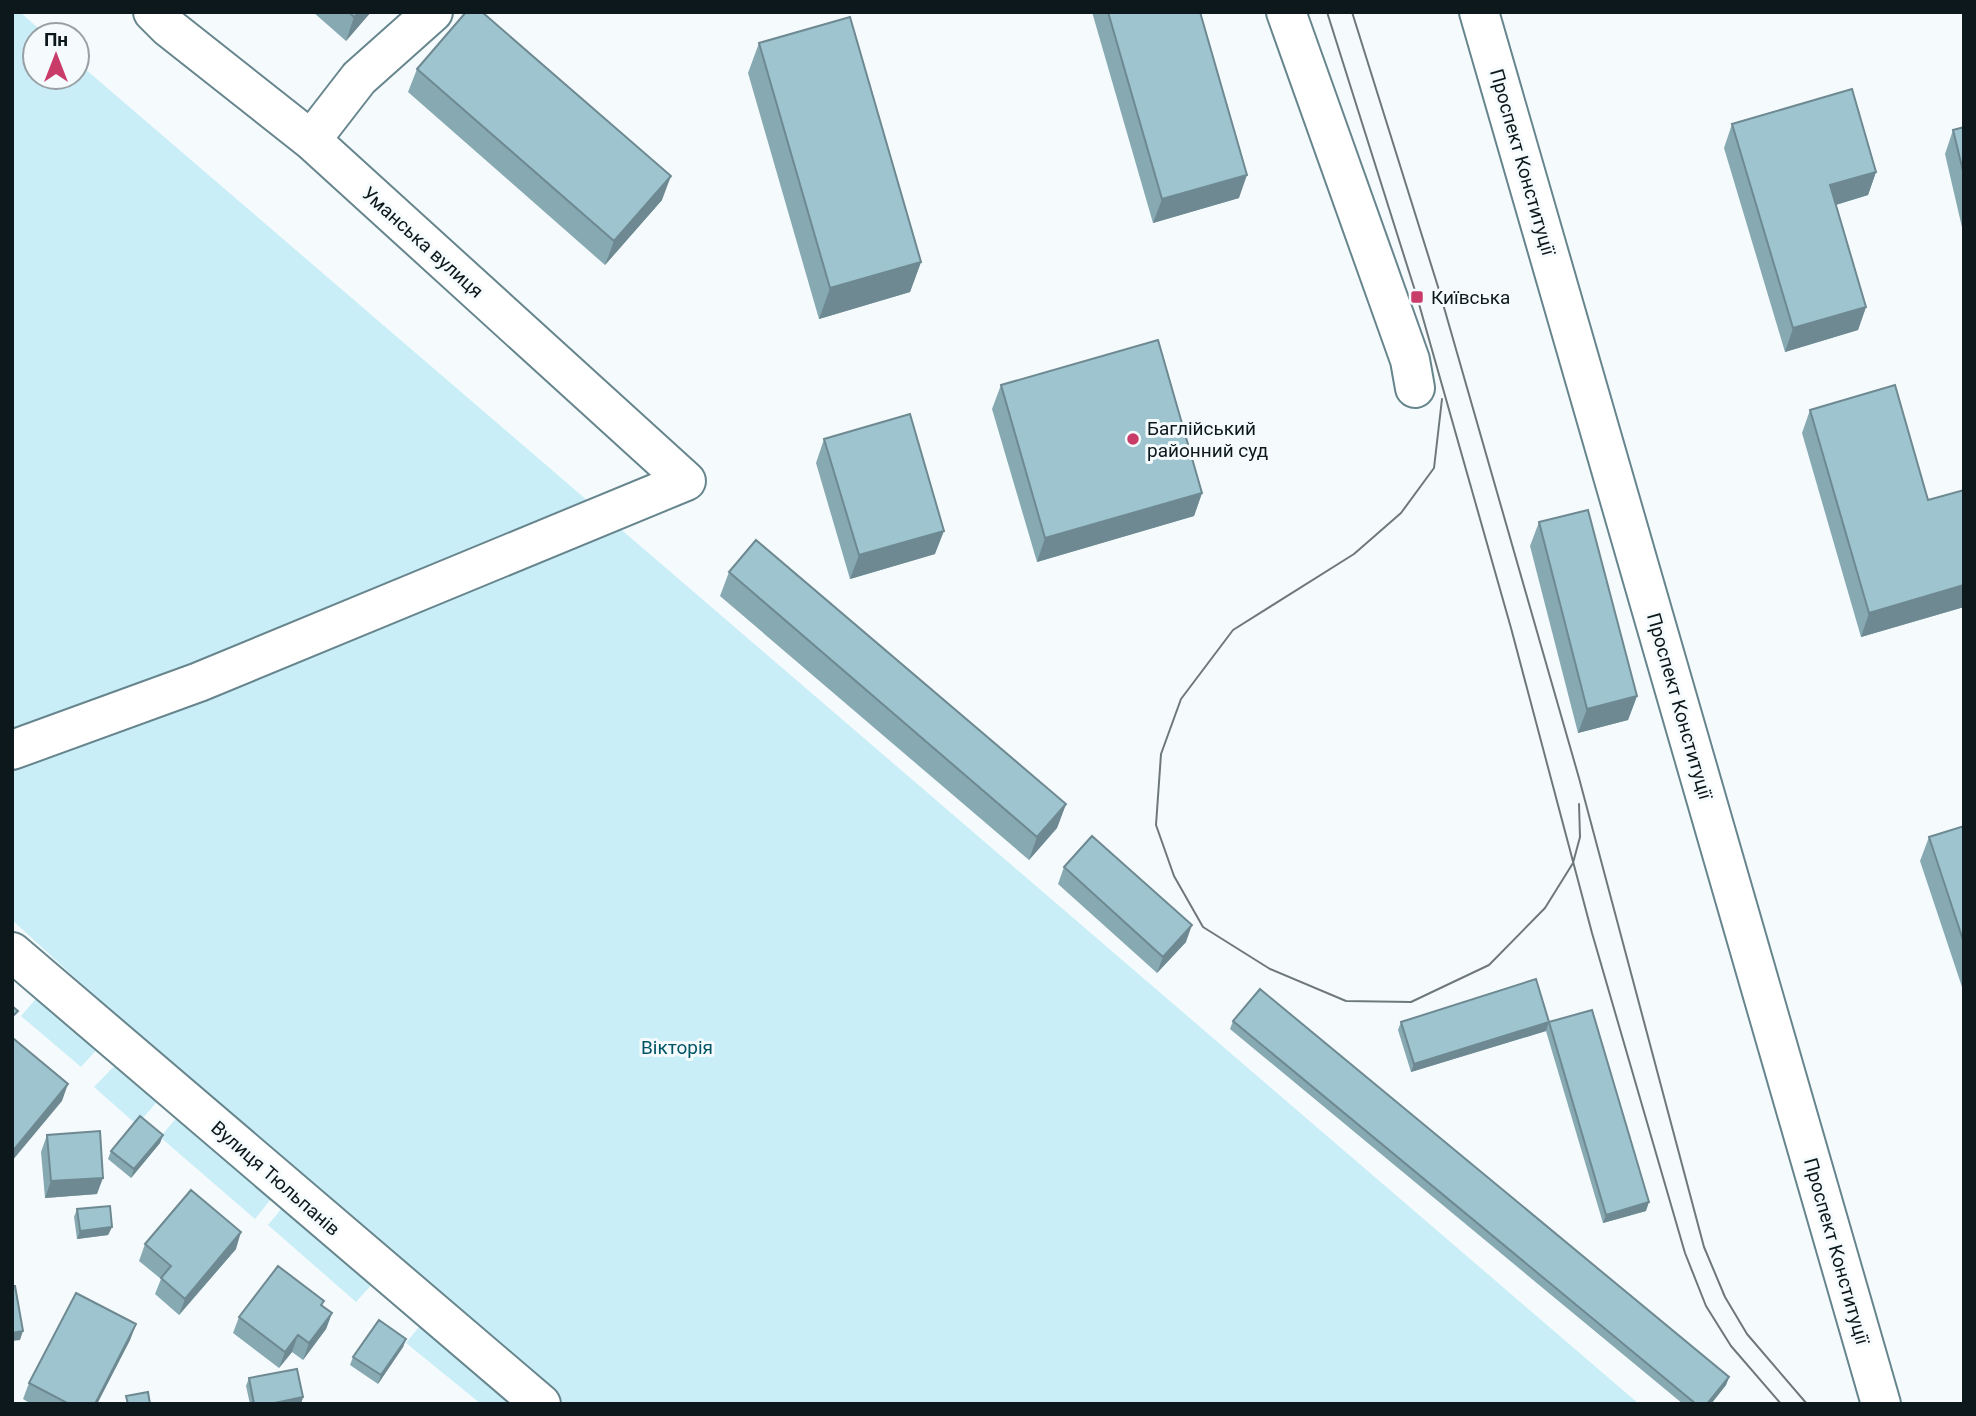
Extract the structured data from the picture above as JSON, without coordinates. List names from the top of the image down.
{
  "streets": {
    "street": ["Проспект Конституції", "Уманська вулиця", "Вулиця Тюльпанів"]
  },
  "parks": ["Вікторія"],
  "places": {
    "transit": ["Київська"],
    "other": ["Баглійський районний суд"]
  },
  "north": "top"
}
